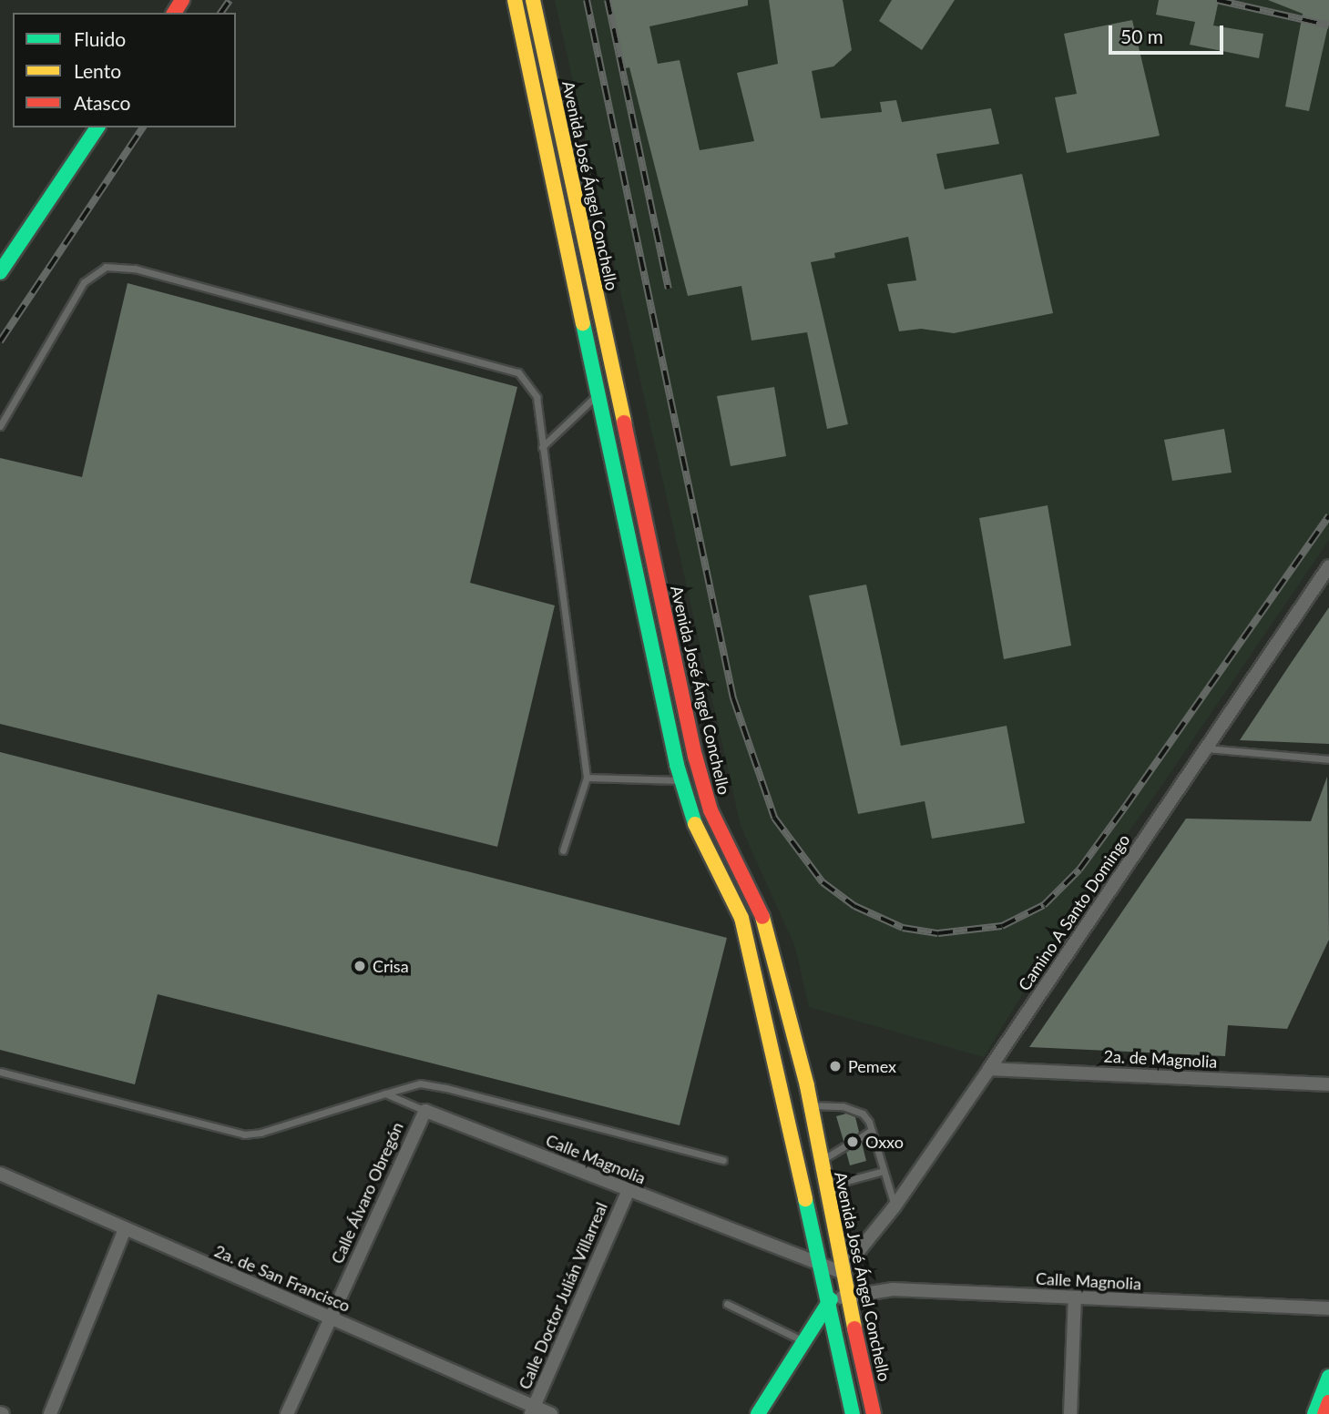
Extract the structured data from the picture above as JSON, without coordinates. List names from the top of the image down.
{
  "streets": {
    "main road": ["Avenida José Ángel Conchello"],
    "street": [
      "Camino A Santo Domingo",
      "2a. de Magnolia",
      "Calle Magnolia",
      "Calle Álvaro Obregón",
      "2a. de San Francisco",
      "Calle Doctor Julián Villarreal"
    ]
  },
  "crossings": [
    ["Avenida José Ángel Conchello", "Camino A Santo Domingo"],
    ["Avenida José Ángel Conchello", "Calle Magnolia"],
    ["Camino A Santo Domingo", "2a. de Magnolia"],
    ["Camino A Santo Domingo", "Calle Magnolia"],
    ["Calle Magnolia", "Calle Álvaro Obregón"],
    ["Calle Magnolia", "Calle Doctor Julián Villarreal"],
    ["Calle Álvaro Obregón", "2a. de San Francisco"],
    ["2a. de San Francisco", "Calle Doctor Julián Villarreal"]
  ],
  "places": ["Crisa", "Pemex", "Oxxo"],
  "legend": ["Fluido", "Lento", "Atasco"],
  "scale_bar": "50 m"
}
